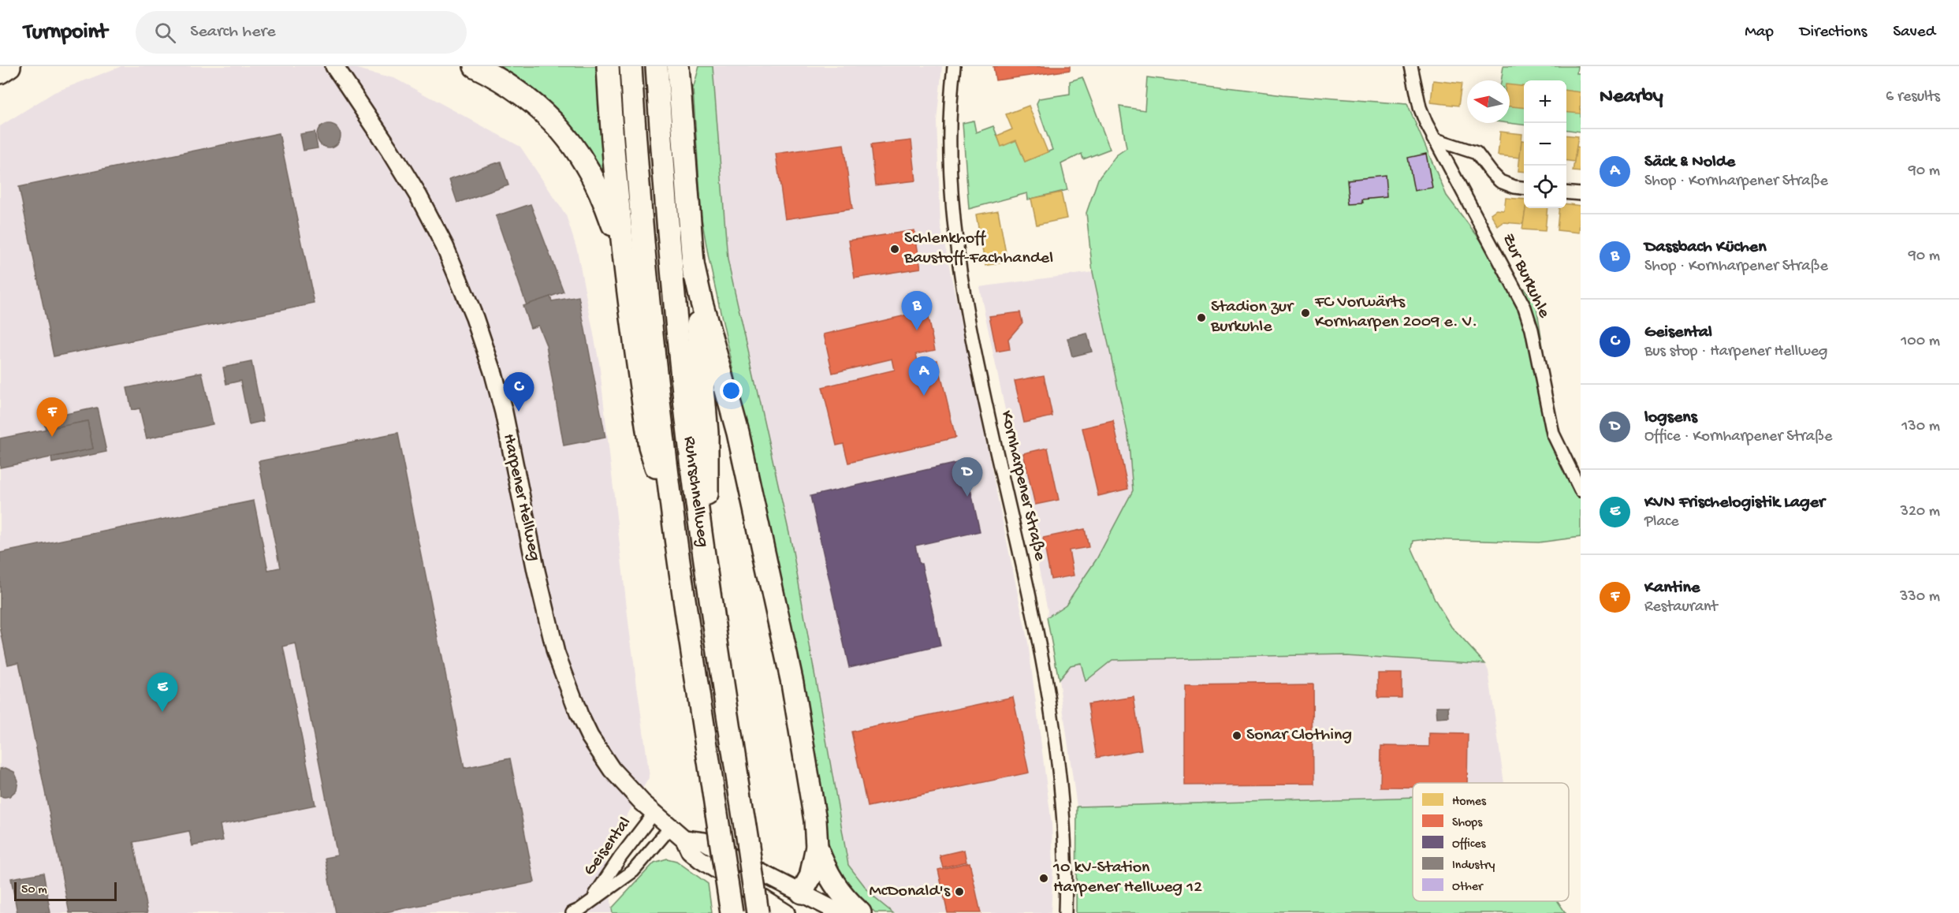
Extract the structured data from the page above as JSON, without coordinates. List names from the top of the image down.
{
  "streets": {
    "highway": ["Ruhrschnellweg"],
    "main road": ["Harpener Hellweg"],
    "street": ["Zur Burkuhle", "Kornharpener Straße", "Geisental"]
  },
  "crossings": [
    ["Ruhrschnellweg", "Harpener Hellweg"],
    ["Harpener Hellweg", "Geisental"]
  ],
  "places": [
    "Schlenkhoff Baustoff-Fachhandel",
    "FC Vorwärts Kornharpen 2009 e. V.",
    "Stadion zur Burkuhle",
    "Sonar Clothing",
    "10 kV-Station Harpener Hellweg 12",
    "McDonald's"
  ],
  "legend": [
    "Homes",
    "Shops",
    "Offices",
    "Industry",
    "Other"
  ],
  "scale_bar": "50 m",
  "north": "left",
  "page": {
    "header": "Turnpoint",
    "search": "Search here",
    "nav": ["Map", "Directions", "Saved"],
    "heading": ["Nearby", "6 results"],
    "map_buttons": ["+", "−"],
    "list": [
      {
        "mark": "A",
        "name": "Säck & Nolde",
        "note": "Shop · Kornharpener Straße",
        "value": "90 m"
      },
      {
        "mark": "B",
        "name": "Dassbach Küchen",
        "note": "Shop · Kornharpener Straße",
        "value": "90 m"
      },
      {
        "mark": "C",
        "name": "Geisental",
        "note": "Bus stop · Harpener Hellweg",
        "value": "100 m"
      },
      {
        "mark": "D",
        "name": "logsens",
        "note": "Office · Kornharpener Straße",
        "value": "130 m"
      },
      {
        "mark": "E",
        "name": "KVN Frischelogistik Lager",
        "note": "Place",
        "value": "320 m"
      },
      {
        "mark": "F",
        "name": "Kantine",
        "note": "Restaurant",
        "value": "330 m"
      }
    ],
    "pins": [
      "B",
      "A",
      "C",
      "F",
      "D",
      "E"
    ],
    "scale": "50 m"
  }
}
